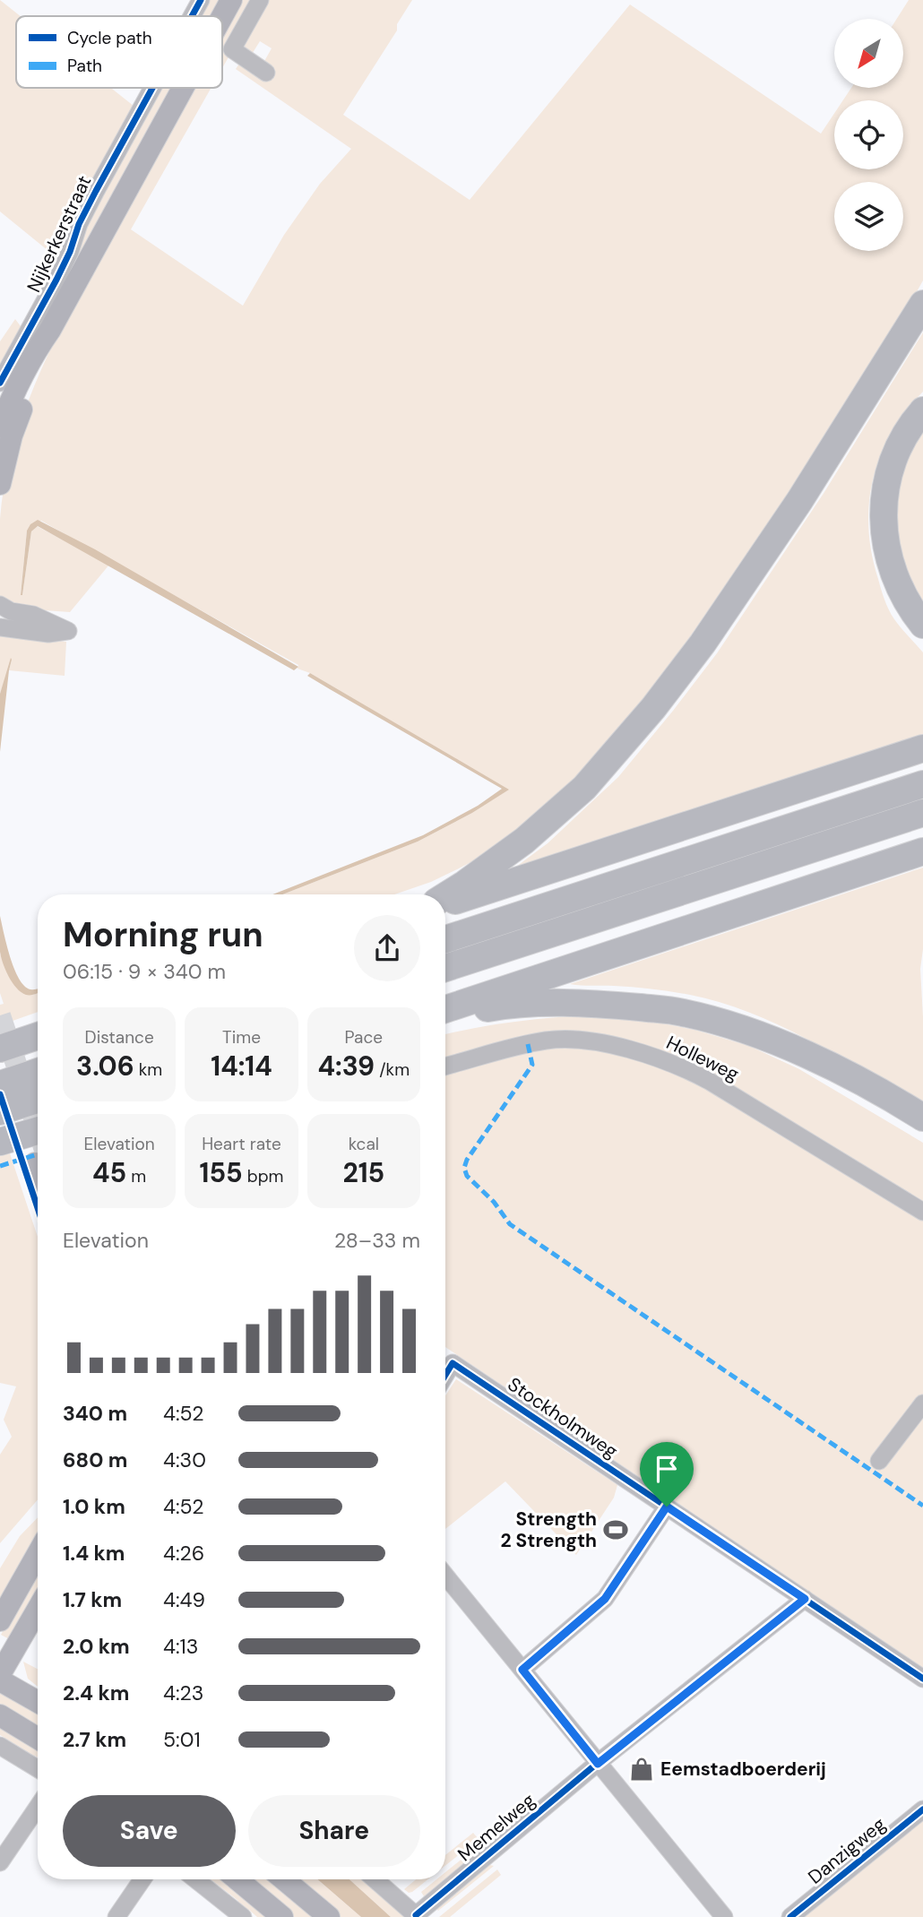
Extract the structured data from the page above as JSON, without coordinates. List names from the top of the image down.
{
  "streets": {
    "main road": ["Nijkerkerstraat"],
    "street": [
      "Holleweg",
      "Stockholmweg",
      "Memelweg",
      "Danzigweg"
    ]
  },
  "places": {
    "sports": ["Strength 2 Strength"],
    "shop": ["Eemstadboerderij"]
  },
  "legend": ["Cycle path", "Path"],
  "north": "bottom left",
  "page": {
    "heading": ["Morning run", "06:15 · 9 × 340 m"],
    "stats": [
      ["Distance", "3.06 km"],
      ["Time", "14:14"],
      ["Pace", "4:39 /km"],
      ["Elevation", "45 m"],
      ["Heart rate", "155 bpm"],
      ["kcal", "215"]
    ],
    "chart": ["Elevation", "28–33 m"],
    "list": [
      {
        "name": "340 m",
        "note": "4:52"
      },
      {
        "name": "680 m",
        "note": "4:30"
      },
      {
        "name": "1.0 km",
        "note": "4:52"
      },
      {
        "name": "1.4 km",
        "note": "4:26"
      },
      {
        "name": "1.7 km",
        "note": "4:49"
      },
      {
        "name": "2.0 km",
        "note": "4:13"
      },
      {
        "name": "2.4 km",
        "note": "4:23"
      },
      {
        "name": "2.7 km",
        "note": "5:01"
      }
    ],
    "buttons": ["Save", "Share"]
  }
}
